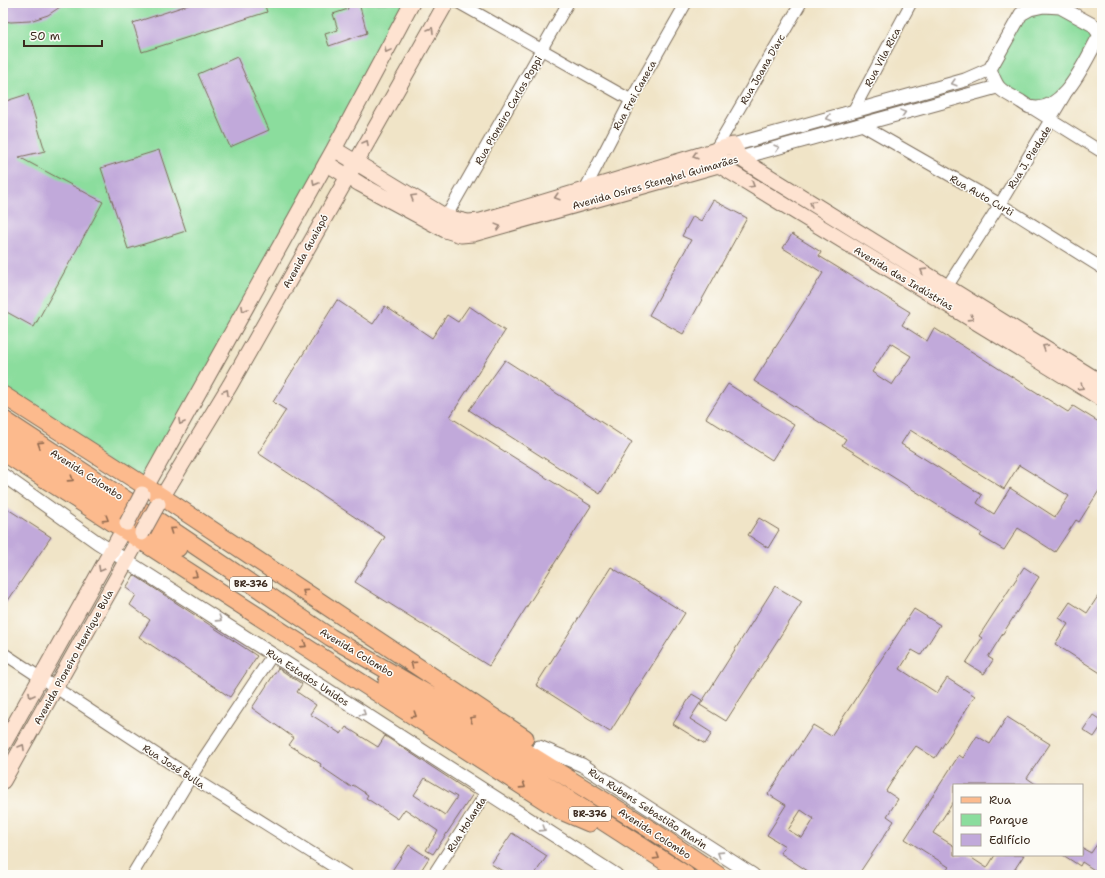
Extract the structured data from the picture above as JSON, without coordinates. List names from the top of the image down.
{
  "streets": {
    "main road": [
      "Avenida Osíres Stenghel Guimarães",
      "Avenida Guaiapó",
      "Avenida das Indústrias",
      "Avenida Colombo",
      "BR-376",
      "Avenida Pioneiro Henrique Bula"
    ],
    "street": [
      "Rua Vila Rica",
      "Rua Joana D'arc",
      "Rua Frei Caneca",
      "Rua Pioneiro Carlos Poppi",
      "Rua J. Piedade",
      "Rua Auto Curti",
      "Rua Estados Unidos",
      "Rua José Bulla",
      "Rua Rubens Sebastião Marin",
      "Rua Holanda"
    ]
  },
  "crossings": [
    ["Rua Vila Rica", "Avenida Osíres Stenghel Guimarães"],
    ["Rua Joana D'arc", "Avenida Osíres Stenghel Guimarães"],
    ["Rua Joana D'arc", "Avenida das Indústrias"],
    ["Rua Frei Caneca", "Avenida Osíres Stenghel Guimarães"],
    ["Rua Pioneiro Carlos Poppi", "Avenida Osíres Stenghel Guimarães"],
    ["Rua J. Piedade", "Avenida Osíres Stenghel Guimarães"],
    ["Rua J. Piedade", "Rua Auto Curti"],
    ["Rua J. Piedade", "Avenida das Indústrias"],
    ["Avenida Osíres Stenghel Guimarães", "Rua Auto Curti"],
    ["Avenida Osíres Stenghel Guimarães", "Avenida Guaiapó"],
    ["Avenida Osíres Stenghel Guimarães", "Avenida das Indústrias"],
    ["Avenida Guaiapó", "Avenida Pioneiro Henrique Bula"],
    ["Avenida Pioneiro Henrique Bula", "Rua Estados Unidos"],
    ["Avenida Pioneiro Henrique Bula", "Rua José Bulla"],
    ["Rua Estados Unidos", "Rua Holanda"]
  ],
  "one_way": ["Rua Estados Unidos", "Rua Rubens Sebastião Marin"],
  "legend": ["Rua", "Parque", "Edifício"],
  "scale_bar": "50 m"
}
